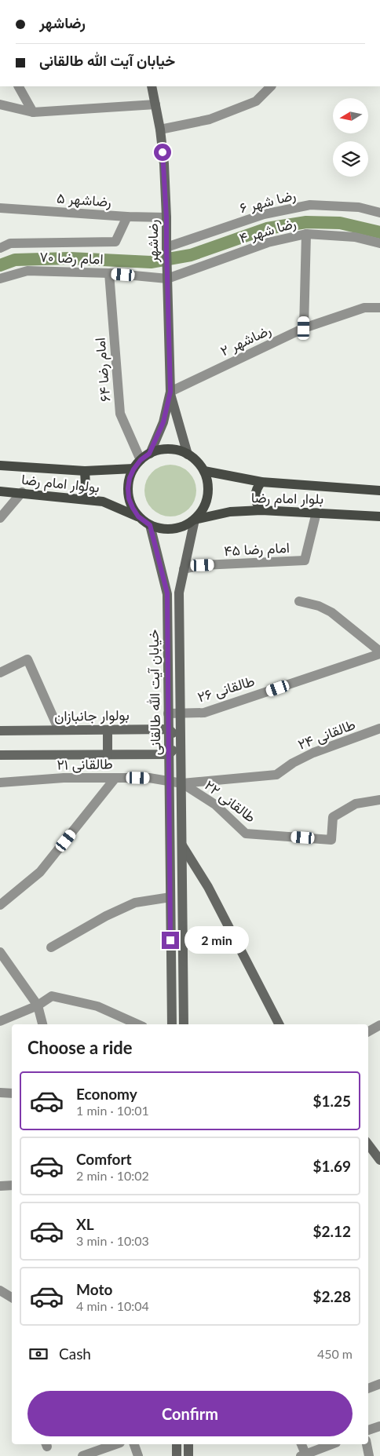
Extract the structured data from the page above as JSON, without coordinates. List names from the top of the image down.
{
  "streets": {
    "main road": [
      "رضاشهر",
      "بولوار امام رضا",
      "بلوار امام رضا",
      "خیابان آیت الله طالقانی",
      "بولوار جانبازان"
    ],
    "street": [
      "رضاشهر ۵",
      "رضا شهر ۶",
      "رضا شهر ۴",
      "امام رضا ۷۰",
      "رضاشهر ۲",
      "امام رضا ۶۴",
      "امام رضا ۴۵",
      "طالقانی ۲۶",
      "طالقانی ۲۴",
      "طالقانی ۲۱",
      "طالقانی ۲۲"
    ]
  },
  "crossings": [
    ["رضاشهر ۵", "رضاشهر"],
    ["رضا شهر ۶", "رضاشهر"],
    ["رضا شهر ۴", "رضاشهر"],
    ["رضا شهر ۴", "امام رضا ۷۰"],
    ["رضاشهر", "امام رضا ۷۰"],
    ["رضاشهر", "رضاشهر ۲"],
    ["امام رضا ۷۰", "امام رضا ۶۴"],
    ["امام رضا ۶۴", "بولوار امام رضا"],
    ["امام رضا ۶۴", "بلوار امام رضا"],
    ["امام رضا ۶۴", "خیابان آیت الله طالقانی"],
    ["بولوار امام رضا", "بلوار امام رضا"],
    ["بولوار امام رضا", "خیابان آیت الله طالقانی"],
    ["بلوار امام رضا", "امام رضا ۴۵"],
    ["بلوار امام رضا", "خیابان آیت الله طالقانی"],
    ["امام رضا ۴۵", "خیابان آیت الله طالقانی"],
    ["طالقانی ۲۶", "خیابان آیت الله طالقانی"],
    ["خیابان آیت الله طالقانی", "بولوار جانبازان"],
    ["خیابان آیت الله طالقانی", "طالقانی ۲۴"],
    ["خیابان آیت الله طالقانی", "طالقانی ۲۱"],
    ["خیابان آیت الله طالقانی", "طالقانی ۲۲"],
    ["طالقانی ۲۴", "طالقانی ۲۱"],
    ["طالقانی ۲۴", "طالقانی ۲۲"]
  ],
  "north": "left",
  "page": {
    "banner": ["رضاشهر", "خیابان آیت الله طالقانی"],
    "bubble": "2 min",
    "heading": "Choose a ride",
    "list": [
      {
        "name": "Economy",
        "note": "1 min · 10:01",
        "value": "$1.25"
      },
      {
        "name": "Comfort",
        "note": "2 min · 10:02",
        "value": "$1.69"
      },
      {
        "name": "XL",
        "note": "3 min · 10:03",
        "value": "$2.12"
      },
      {
        "name": "Moto",
        "note": "4 min · 10:04",
        "value": "$2.28"
      }
    ],
    "pay": ["Cash", "450 m"],
    "buttons": "Confirm"
  }
}
